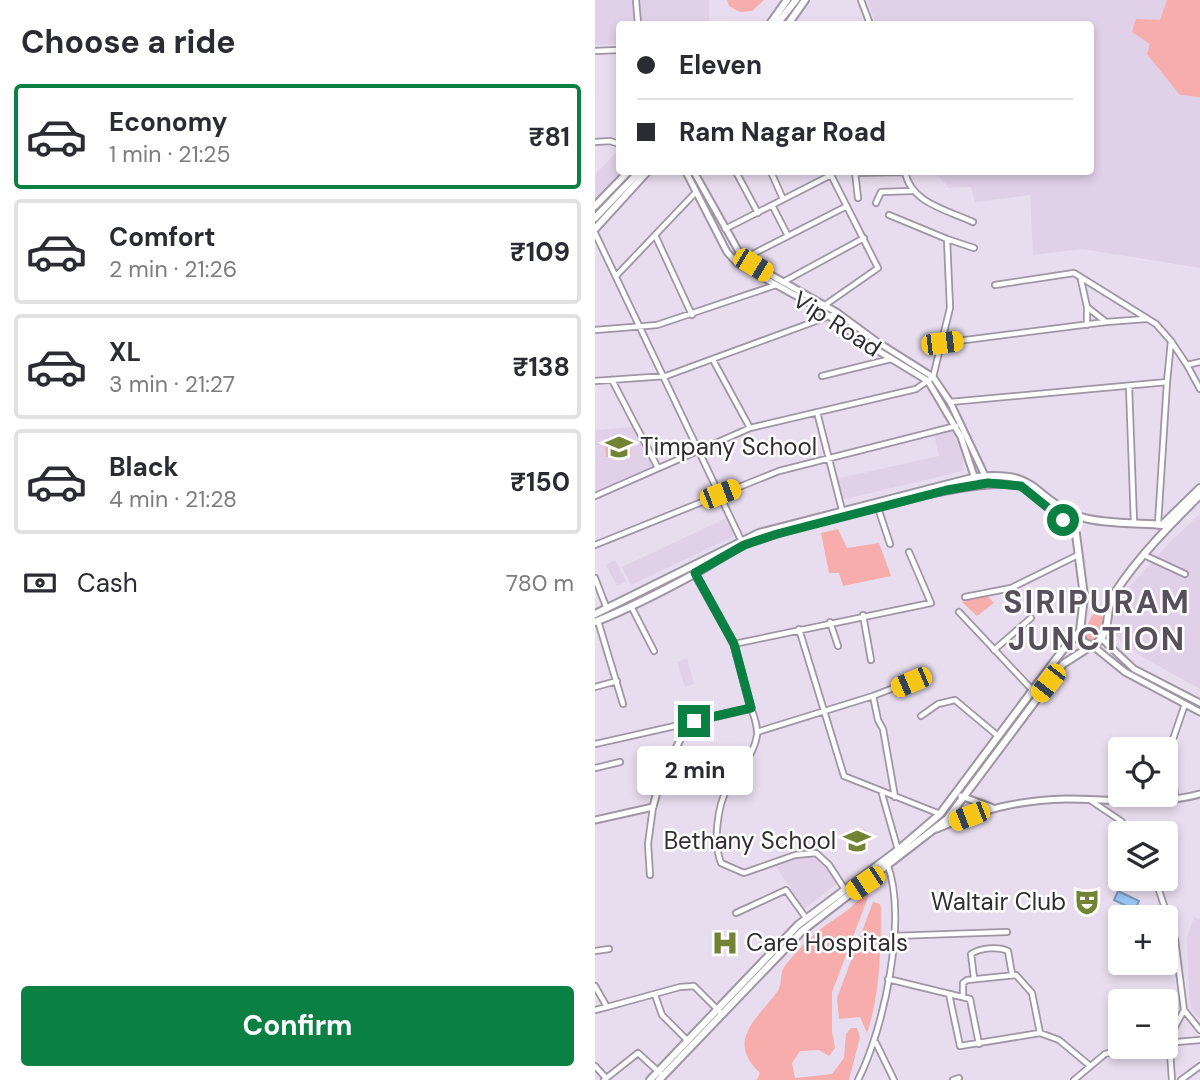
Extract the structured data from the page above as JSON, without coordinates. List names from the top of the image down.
{
  "streets": {
    "street": ["Vip Road"]
  },
  "districts": ["SIRIPURAM JUNCTION"],
  "places": {
    "school or university": ["Timpany School", "Bethany School"],
    "theatre": ["Waltair Club"],
    "hospital": ["Care Hospitals"]
  },
  "page": {
    "heading": "Choose a ride",
    "banner": ["Eleven", "Ram Nagar Road"],
    "list": [
      {
        "name": "Economy",
        "note": "1 min · 21:25",
        "value": "₹81"
      },
      {
        "name": "Comfort",
        "note": "2 min · 21:26",
        "value": "₹109"
      },
      {
        "name": "XL",
        "note": "3 min · 21:27",
        "value": "₹138"
      },
      {
        "name": "Black",
        "note": "4 min · 21:28",
        "value": "₹150"
      }
    ],
    "pay": ["Cash", "780 m"],
    "map_buttons": ["+", "−"],
    "bubble": "2 min",
    "buttons": "Confirm"
  }
}
